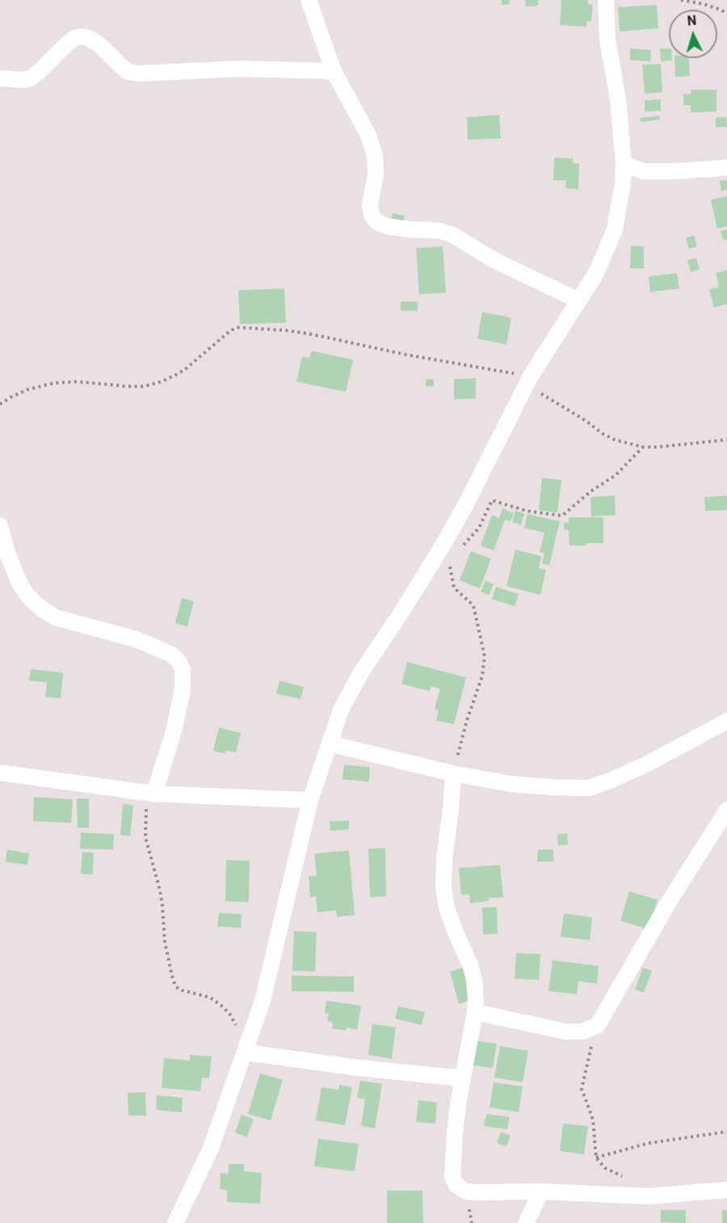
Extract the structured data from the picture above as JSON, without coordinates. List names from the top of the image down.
{
  "north": "top"
}
